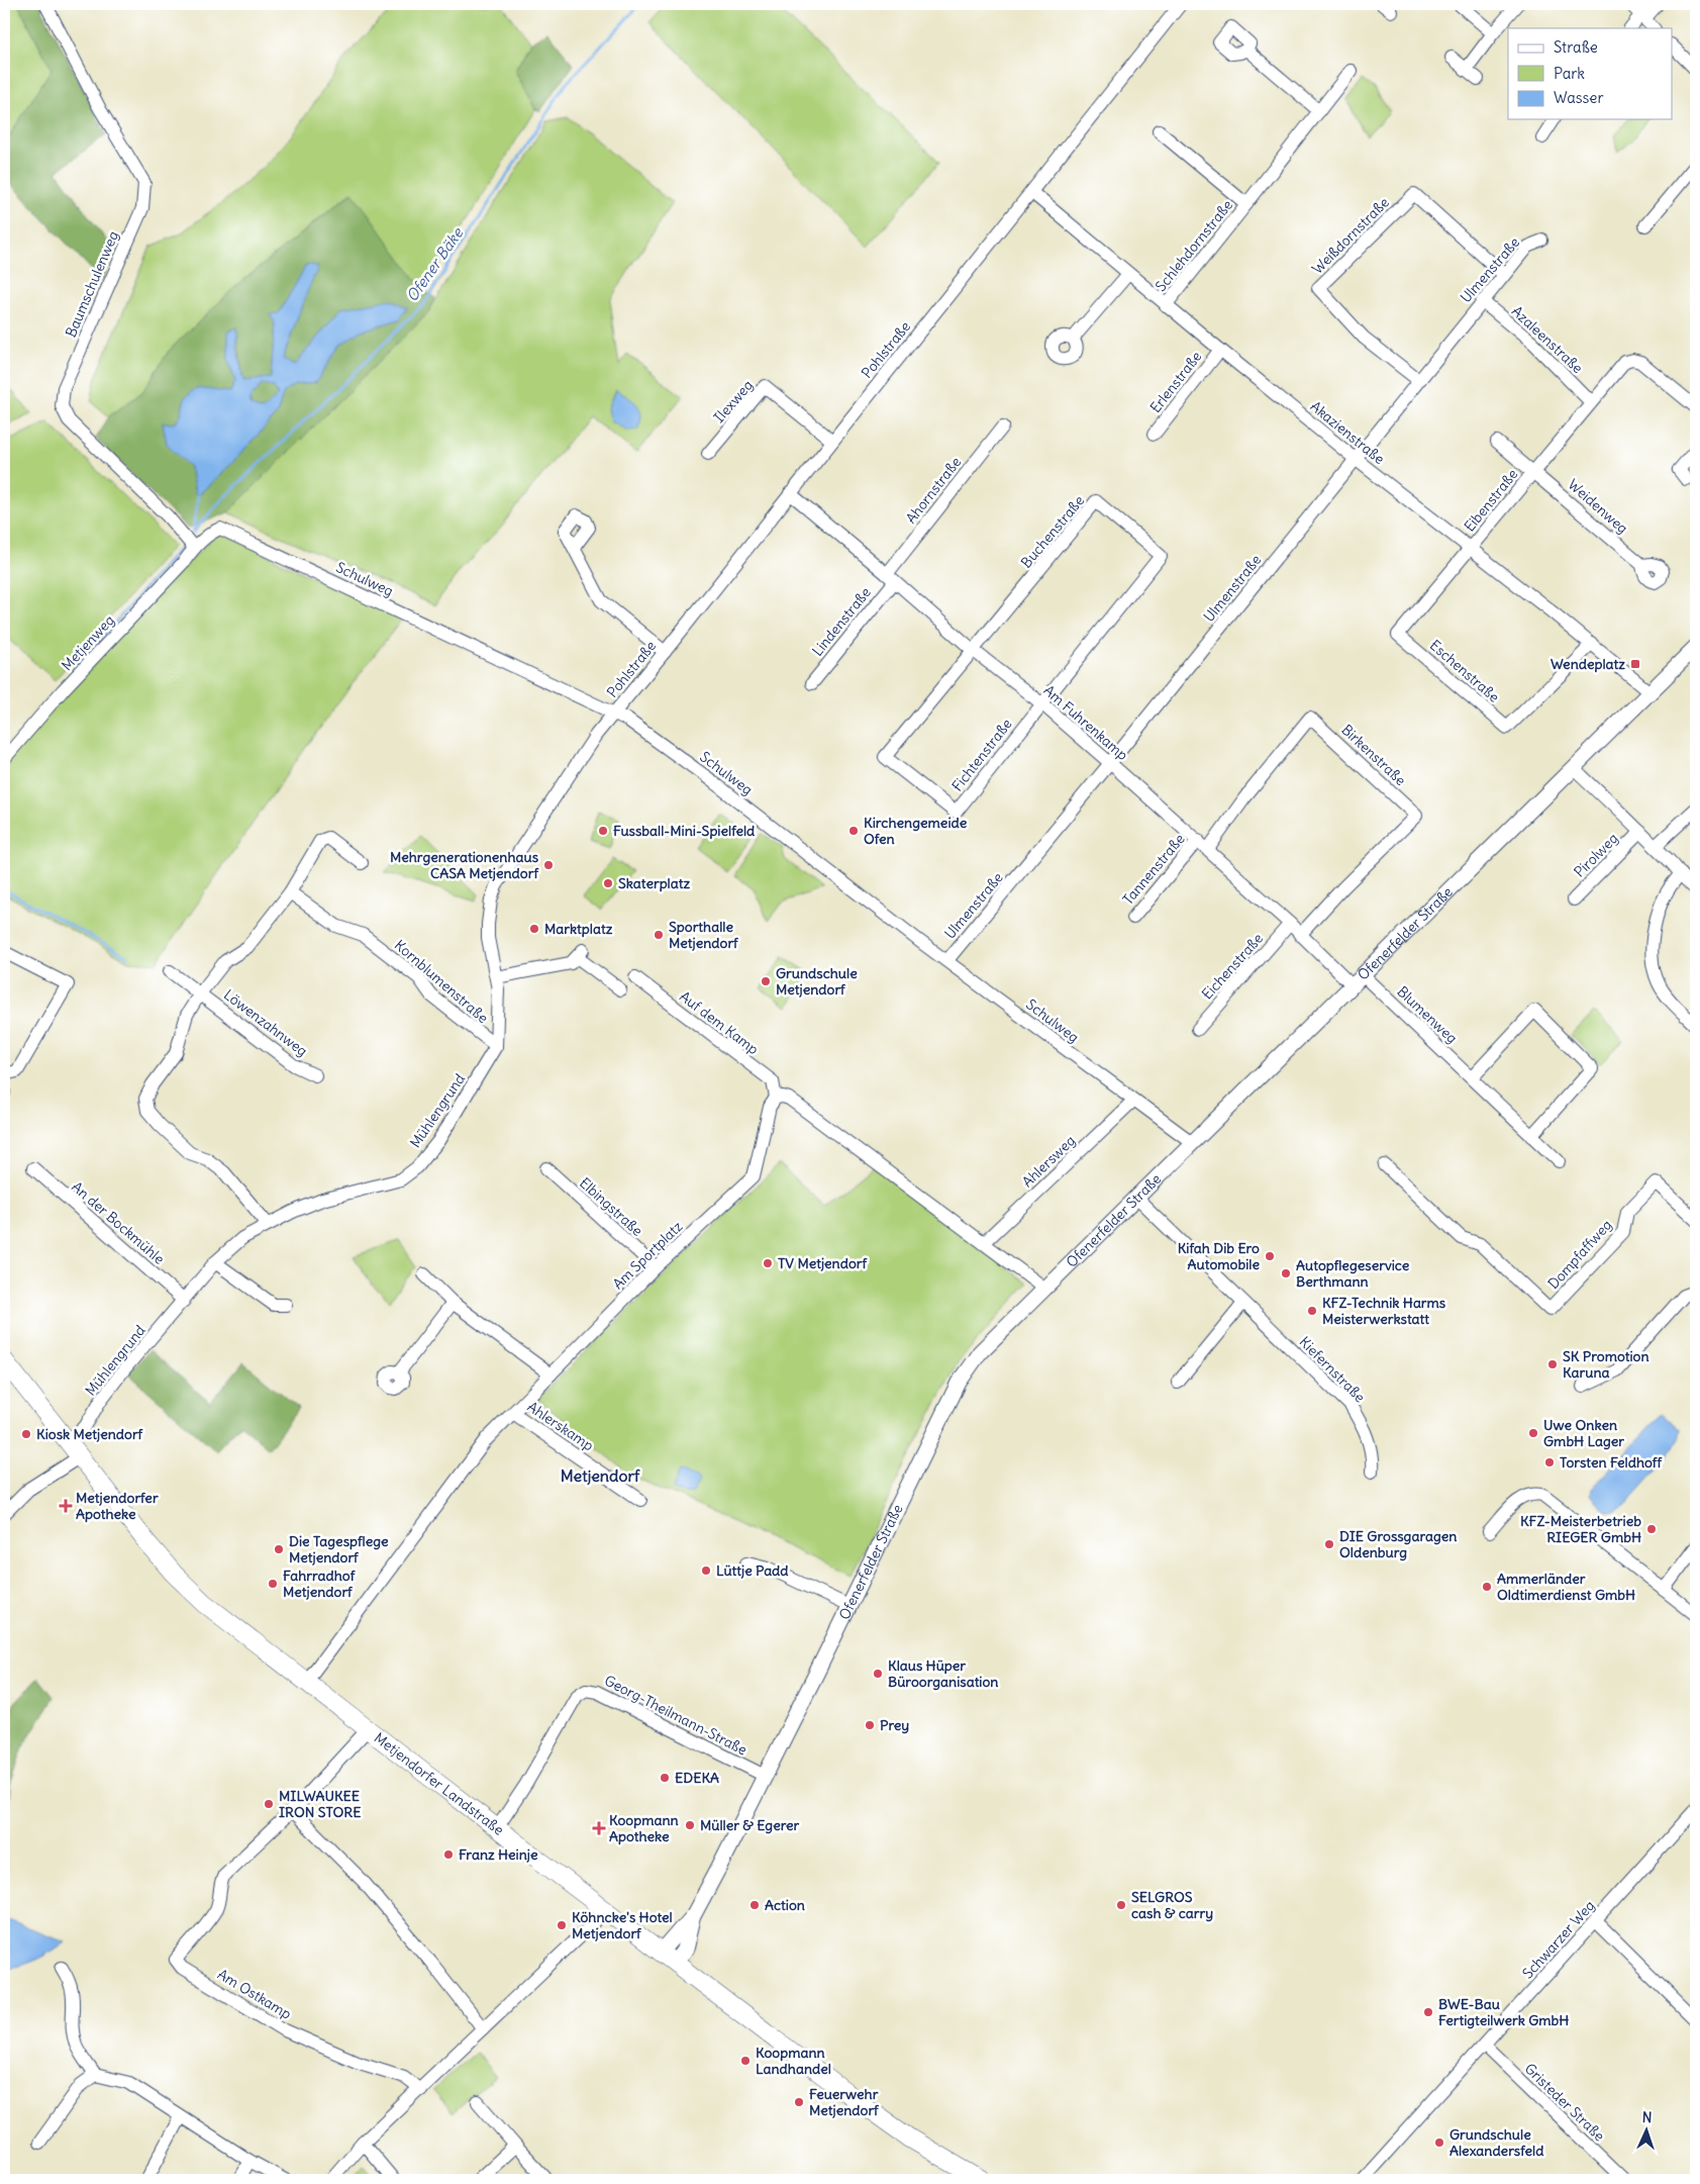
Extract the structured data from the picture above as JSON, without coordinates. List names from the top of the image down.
{
  "streets": {
    "main road": ["Metjendorfer Landstraße"],
    "street": [
      "Weißdornstraße",
      "Schlehdornstraße",
      "Ulmenstraße",
      "Baumschulenweg",
      "Azaleenstraße",
      "Pohlstraße",
      "Erlenstraße",
      "Ilexweg",
      "Akazienstraße",
      "Ahornstraße",
      "Eibenstraße",
      "Weidenweg",
      "Buchenstraße",
      "Schulweg",
      "Lindenstraße",
      "Metjenweg",
      "Eschenstraße",
      "Am Fuhrenkamp",
      "Fichtenstraße",
      "Birkenstraße",
      "Pirolweg",
      "Tannenstraße",
      "Ofenerfelder Straße",
      "Eichenstraße",
      "Kornblumenstraße",
      "Blumenweg",
      "Löwenzahnweg",
      "Auf dem Kamp",
      "Mühlengrund",
      "Ahlersweg",
      "Elbingstraße",
      "An der Bockmühle",
      "Dompfaffweg",
      "Am Sportplatz",
      "Kiefernstraße",
      "Ahlerskamp",
      "Georg-Theilmann-Straße",
      "Schwarzer Weg",
      "Am Ostkamp",
      "Gristeder Straße"
    ]
  },
  "crossings": [
    ["Weißdornstraße", "Ulmenstraße"],
    ["Schlehdornstraße", "Akazienstraße"],
    ["Ulmenstraße", "Azaleenstraße"],
    ["Ulmenstraße", "Akazienstraße"],
    ["Ulmenstraße", "Schulweg"],
    ["Ulmenstraße", "Am Fuhrenkamp"],
    ["Baumschulenweg", "Schulweg"],
    ["Baumschulenweg", "Metjenweg"],
    ["Azaleenstraße", "Eibenstraße"],
    ["Pohlstraße", "Ilexweg"],
    ["Pohlstraße", "Akazienstraße"],
    ["Pohlstraße", "Schulweg"],
    ["Pohlstraße", "Am Fuhrenkamp"],
    ["Erlenstraße", "Akazienstraße"],
    ["Akazienstraße", "Eibenstraße"],
    ["Akazienstraße", "Eschenstraße"],
    ["Akazienstraße", "Ofenerfelder Straße"],
    ["Ahornstraße", "Lindenstraße"],
    ["Ahornstraße", "Am Fuhrenkamp"],
    ["Eibenstraße", "Weidenweg"],
    ["Eibenstraße", "Eschenstraße"],
    ["Buchenstraße", "Am Fuhrenkamp"],
    ["Buchenstraße", "Fichtenstraße"],
    ["Schulweg", "Metjenweg"],
    ["Schulweg", "Ofenerfelder Straße"],
    ["Schulweg", "Ahlersweg"],
    ["Lindenstraße", "Am Fuhrenkamp"],
    ["Am Fuhrenkamp", "Fichtenstraße"],
    ["Am Fuhrenkamp", "Birkenstraße"],
    ["Am Fuhrenkamp", "Tannenstraße"],
    ["Am Fuhrenkamp", "Ofenerfelder Straße"],
    ["Am Fuhrenkamp", "Eichenstraße"],
    ["Am Fuhrenkamp", "Blumenweg"],
    ["Ofenerfelder Straße", "Blumenweg"],
    ["Ofenerfelder Straße", "Kiefernstraße"],
    ["Ofenerfelder Straße", "Georg-Theilmann-Straße"],
    ["Ofenerfelder Straße", "Metjendorfer Landstraße"],
    ["Kornblumenstraße", "Mühlengrund"],
    ["Auf dem Kamp", "Am Sportplatz"],
    ["Mühlengrund", "An der Bockmühle"],
    ["Mühlengrund", "Metjendorfer Landstraße"],
    ["Elbingstraße", "Am Sportplatz"],
    ["Am Sportplatz", "Ahlerskamp"],
    ["Am Sportplatz", "Metjendorfer Landstraße"],
    ["Georg-Theilmann-Straße", "Metjendorfer Landstraße"],
    ["Metjendorfer Landstraße", "Am Ostkamp"],
    ["Schwarzer Weg", "Gristeder Straße"]
  ],
  "districts": ["Metjendorf"],
  "water": ["Ofener Bäke"],
  "places": {
    "transit": ["Wendeplatz"],
    "other": [
      "Fussball-Mini-Spielfeld",
      "Kirchengemeide Ofen",
      "Mehrgenerationenhaus CASA Metjendorf",
      "Skaterplatz",
      "Marktplatz",
      "Sporthalle Metjendorf",
      "Grundschule Metjendorf",
      "Kifah Dib Ero Automobile",
      "TV Metjendorf",
      "Autopflegeservice Berthmann",
      "KFZ-Technik Harms Meisterwerkstatt",
      "SK Promotion Karuna",
      "Uwe Onken GmbH Lager",
      "Kiosk Metjendorf",
      "Torsten Feldhoff",
      "KFZ-Meisterbetrieb RIEGER GmbH",
      "DIE Grossgaragen Oldenburg",
      "Die Tagespflege Metjendorf",
      "Lüttje Padd",
      "Fahrradhof Metjendorf",
      "Ammerländer Oldtimerdienst GmbH",
      "Klaus Hüper Büroorganisation",
      "Prey",
      "EDEKA",
      "MILWAUKEE IRON STORE",
      "Müller & Egerer",
      "Franz Heinje",
      "Action",
      "SELGROS cash & carry",
      "Köhncke's Hotel Metjendorf",
      "BWE-Bau Fertigteilwerk GmbH",
      "Koopmann Landhandel",
      "Feuerwehr Metjendorf",
      "Grundschule Alexandersfeld"
    ],
    "health": ["Metjendorfer Apotheke", "Koopmann Apotheke"]
  },
  "legend": ["Straße", "Park", "Wasser"],
  "north": "top"
}
